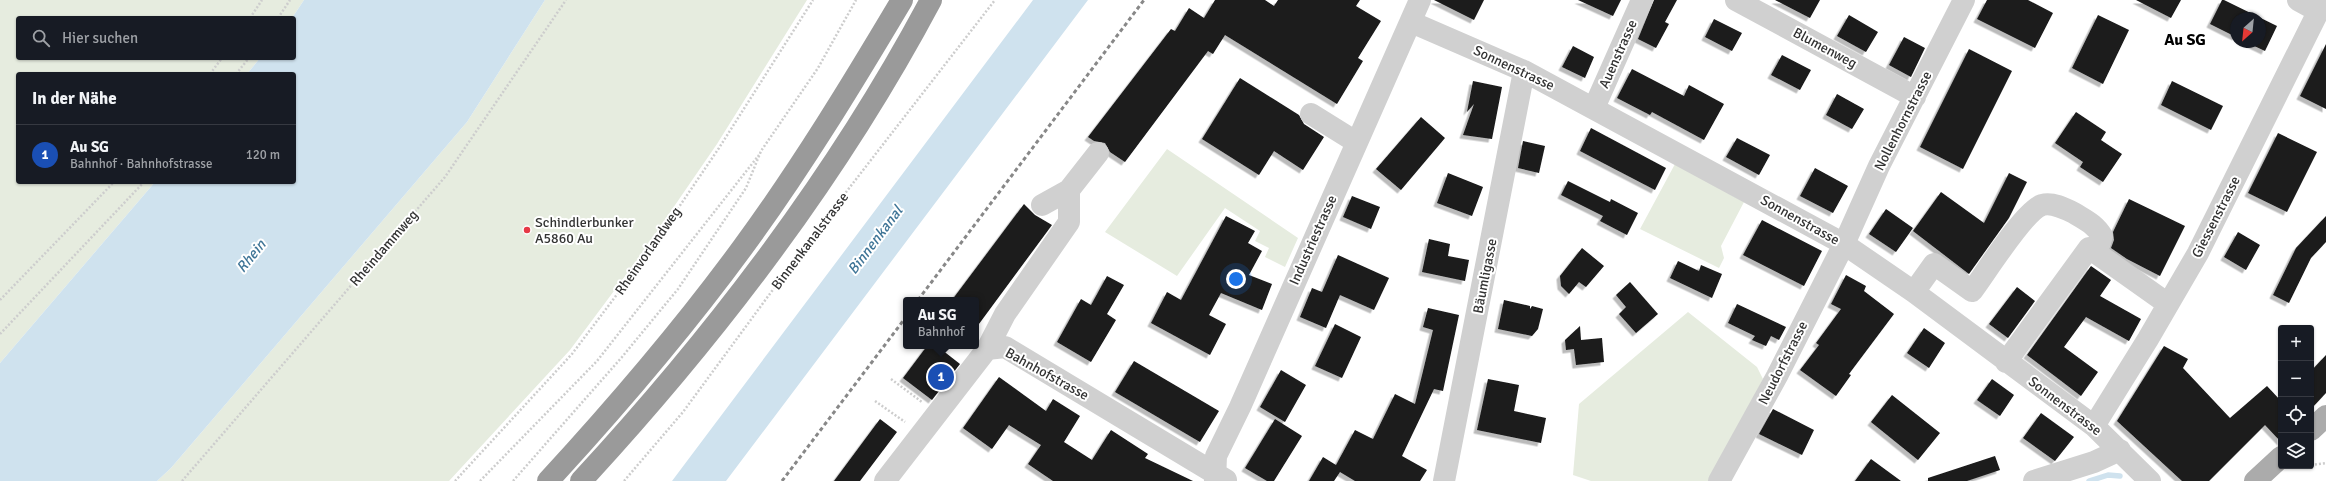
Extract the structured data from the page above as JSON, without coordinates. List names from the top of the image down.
{
  "streets": {
    "street": [
      "Blumenweg",
      "Auenstrasse",
      "Sonnenstrasse",
      "Nollenhornstrasse",
      "Giessenstrasse",
      "Industriestrasse",
      "Bäumligasse",
      "Neudorfstrasse",
      "Bahnhofstrasse"
    ],
    "path": ["Binnenkanalstrasse", "Rheindammweg", "Rheinvorlandweg"]
  },
  "crossings": [
    ["Blumenweg", "Nollenhornstrasse"],
    ["Auenstrasse", "Sonnenstrasse"],
    ["Sonnenstrasse", "Nollenhornstrasse"],
    ["Sonnenstrasse", "Giessenstrasse"],
    ["Sonnenstrasse", "Industriestrasse"],
    ["Sonnenstrasse", "Bäumligasse"],
    ["Sonnenstrasse", "Neudorfstrasse"],
    ["Nollenhornstrasse", "Neudorfstrasse"],
    ["Industriestrasse", "Bahnhofstrasse"]
  ],
  "districts": ["Au SG"],
  "water": ["Binnenkanal", "Rhein"],
  "places": ["Schindlerbunker A5860 Au"],
  "north": "bottom left",
  "page": {
    "search": "Hier suchen",
    "heading": "In der Nähe",
    "list": [
      {
        "mark": "1",
        "name": "Au SG",
        "note": "Bahnhof · Bahnhofstrasse",
        "value": "120 m"
      }
    ],
    "popup": ["Au SG", "Bahnhof"],
    "map_buttons": ["+", "−"],
    "pins": "1"
  }
}
